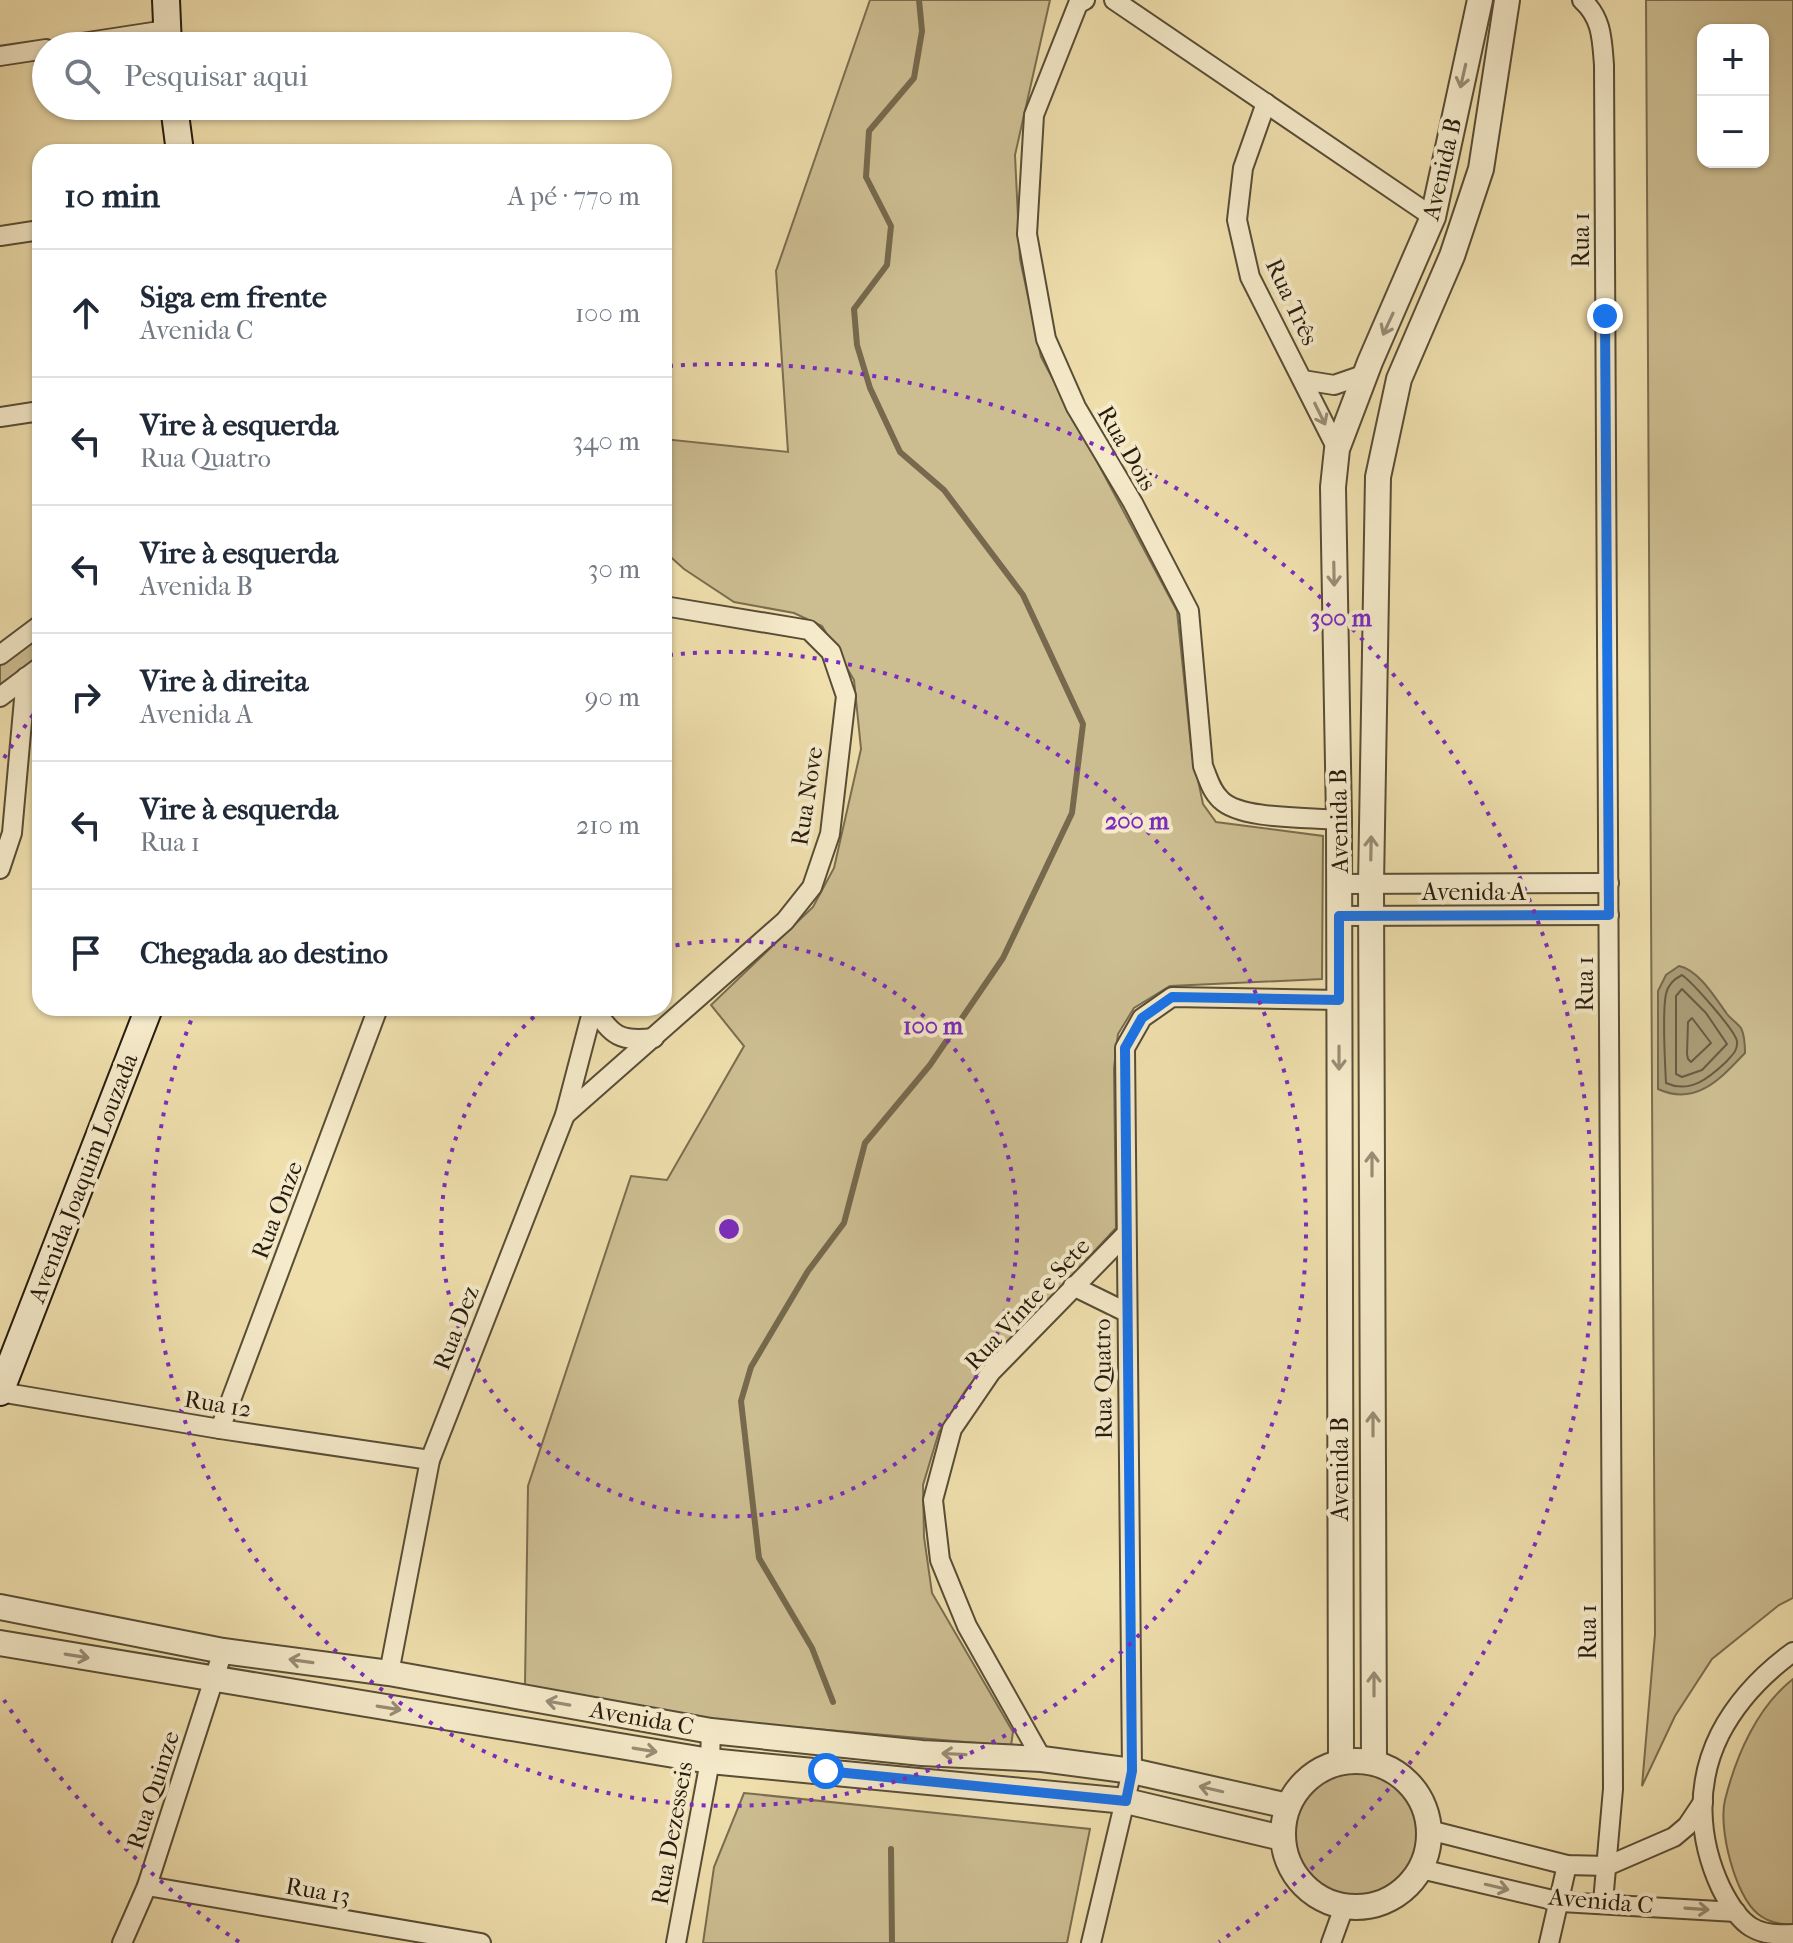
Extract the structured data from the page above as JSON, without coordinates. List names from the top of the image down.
{
  "streets": {
    "main road": ["Avenida Joaquim Louzada"],
    "street": [
      "Avenida B",
      "Rua 1",
      "Rua Três",
      "Rua Dois",
      "Rua Nove",
      "Avenida A",
      "Rua Onze",
      "Rua Vinte e Sete",
      "Rua Dez",
      "Rua Quatro",
      "Rua 12",
      "Avenida C",
      "Rua Quinze",
      "Rua Dezesseis",
      "Rua 13"
    ]
  },
  "crossings": [
    ["Avenida B", "Rua Três"],
    ["Avenida B", "Rua Dois"],
    ["Avenida B", "Avenida A"],
    ["Avenida B", "Rua Quatro"],
    ["Avenida B", "Avenida C"],
    ["Rua 1", "Avenida A"],
    ["Rua 1", "Avenida C"],
    ["Rua Nove", "Rua Dez"],
    ["Avenida Joaquim Louzada", "Rua 12"],
    ["Rua Onze", "Rua 12"],
    ["Rua Vinte e Sete", "Rua Quatro"],
    ["Rua Vinte e Sete", "Avenida C"],
    ["Rua Dez", "Rua 12"],
    ["Rua Dez", "Avenida C"],
    ["Rua Quatro", "Avenida C"],
    ["Avenida C", "Rua Quinze"],
    ["Avenida C", "Rua Dezesseis"],
    ["Rua Quinze", "Rua 13"]
  ],
  "page": {
    "map_buttons": ["+", "−"],
    "search": "Pesquisar aqui",
    "heading": ["10 min", "A pé · 770 m"],
    "list": [
      ["Siga em frente", "Avenida C", "100 m"],
      ["Vire à esquerda", "Rua Quatro", "340 m"],
      ["Vire à esquerda", "Avenida B", "30 m"],
      ["Vire à direita", "Avenida A", "90 m"],
      ["Vire à esquerda", "Rua 1", "210 m"],
      "Chegada ao destino"
    ]
  },
  "rings": ["300 m", "200 m", "100 m"]
}
